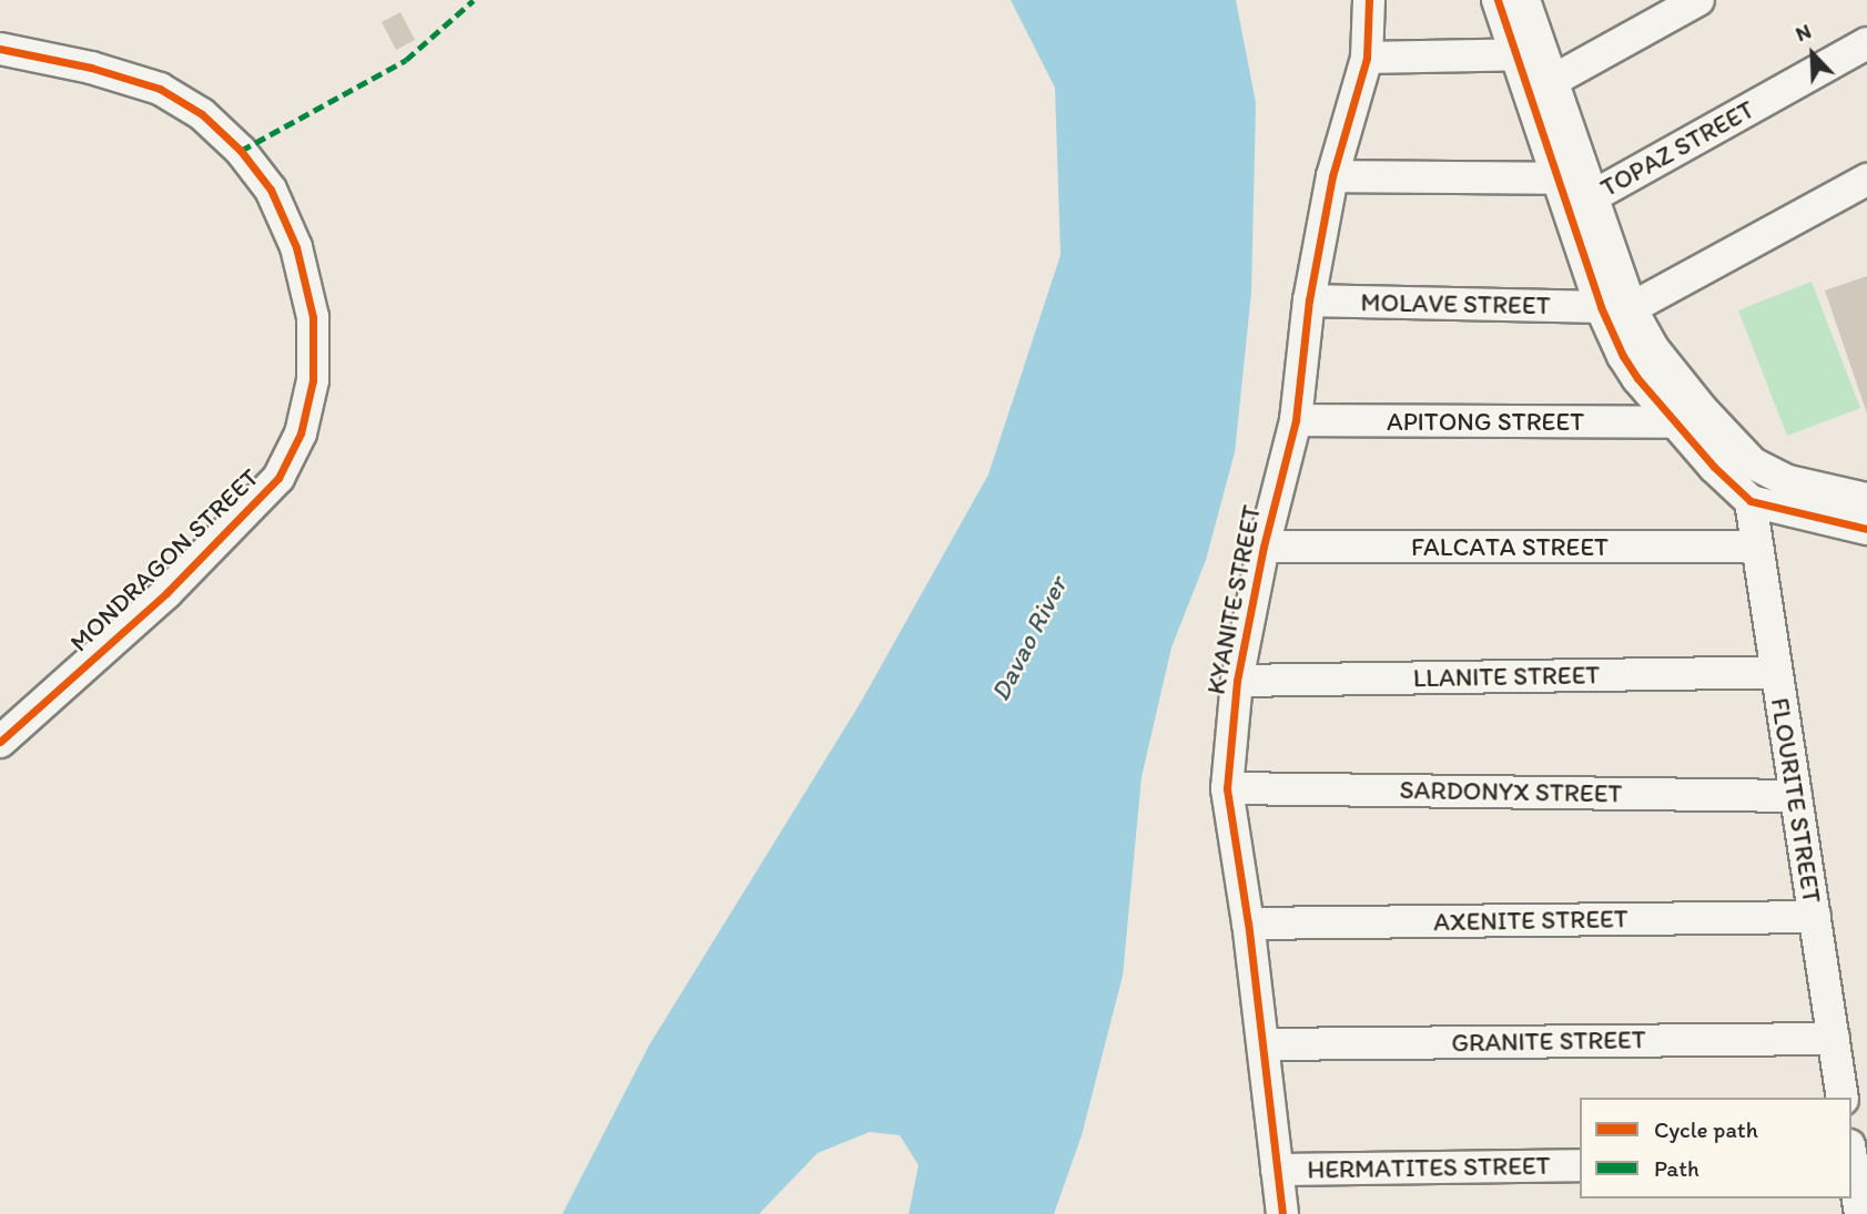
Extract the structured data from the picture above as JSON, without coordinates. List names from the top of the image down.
{
  "streets": {
    "street": [
      "TOPAZ STREET",
      "MOLAVE STREET",
      "APITONG STREET",
      "FALCATA STREET",
      "MONDRAGON STREET",
      "KYANITE STREET",
      "LLANITE STREET",
      "SARDONYX STREET",
      "FLOURITE STREET",
      "AXENITE STREET",
      "GRANITE STREET",
      "HERMATITES STREET"
    ]
  },
  "crossings": [
    ["MOLAVE STREET", "KYANITE STREET"],
    ["APITONG STREET", "KYANITE STREET"],
    ["FALCATA STREET", "KYANITE STREET"],
    ["FALCATA STREET", "FLOURITE STREET"],
    ["KYANITE STREET", "LLANITE STREET"],
    ["KYANITE STREET", "SARDONYX STREET"],
    ["KYANITE STREET", "AXENITE STREET"],
    ["KYANITE STREET", "GRANITE STREET"],
    ["KYANITE STREET", "HERMATITES STREET"],
    ["LLANITE STREET", "FLOURITE STREET"],
    ["SARDONYX STREET", "FLOURITE STREET"],
    ["FLOURITE STREET", "AXENITE STREET"],
    ["FLOURITE STREET", "GRANITE STREET"]
  ],
  "water": ["Davao River"],
  "legend": ["Cycle path", "Path"],
  "north": "top left"
}
